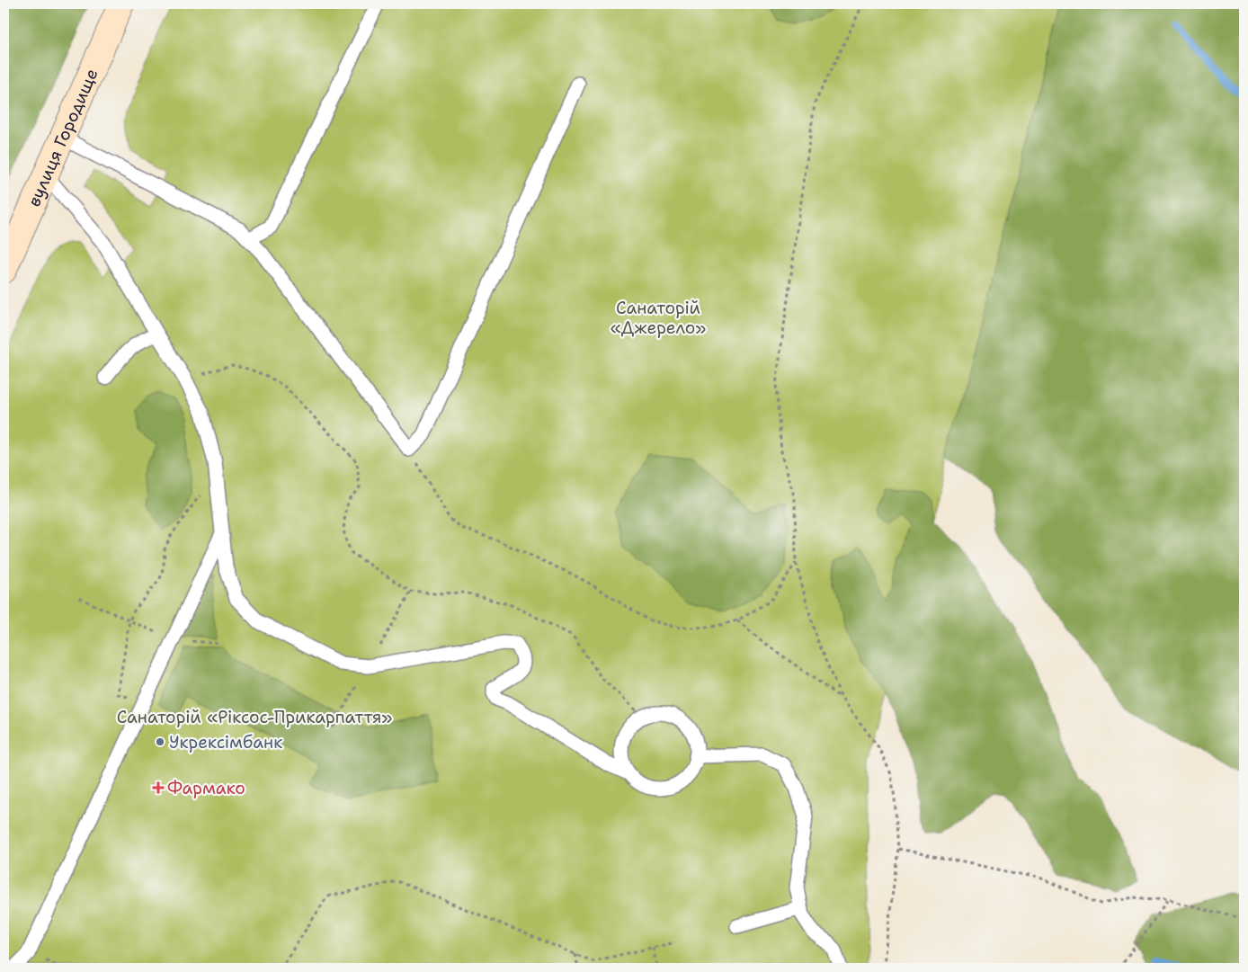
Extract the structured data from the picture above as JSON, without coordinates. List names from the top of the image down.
{
  "streets": {
    "street": ["вулиця Городище"]
  },
  "parks": ["Санаторій «Джерело»", "Санаторій «Ріксос-Прикарпаття»"],
  "places": {
    "other": ["Укрексімбанк"],
    "health": ["Фармако"]
  }
}
